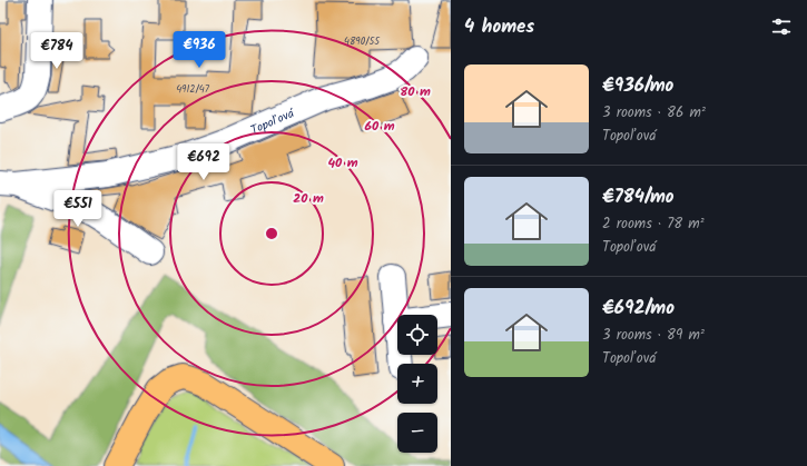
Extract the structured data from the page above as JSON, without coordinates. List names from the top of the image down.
{
  "streets": {
    "street": ["Topoľová"]
  },
  "house_numbers": ["4890/55", "4912/47"],
  "page": {
    "heading": "4 homes",
    "price": [
      "€936",
      "€784",
      "€692",
      "€551"
    ],
    "list": [
      {
        "name": "€936/mo",
        "note": "3 rooms · 86 m² · Topoľová"
      },
      {
        "name": "€784/mo",
        "note": "2 rooms · 78 m² · Topoľová"
      },
      {
        "name": "€692/mo",
        "note": "3 rooms · 89 m² · Topoľová"
      }
    ],
    "map_buttons": ["+", "−"]
  },
  "rings": [
    "80 m",
    "60 m",
    "40 m",
    "20 m"
  ]
}
